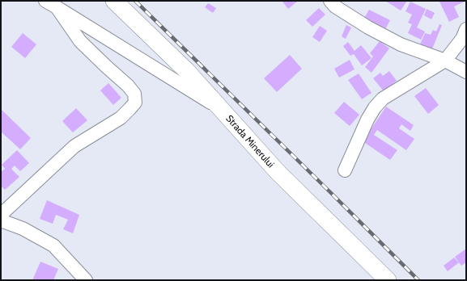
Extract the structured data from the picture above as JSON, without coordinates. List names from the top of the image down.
{
  "streets": {
    "main road": ["Strada Minerului"]
  }
}
